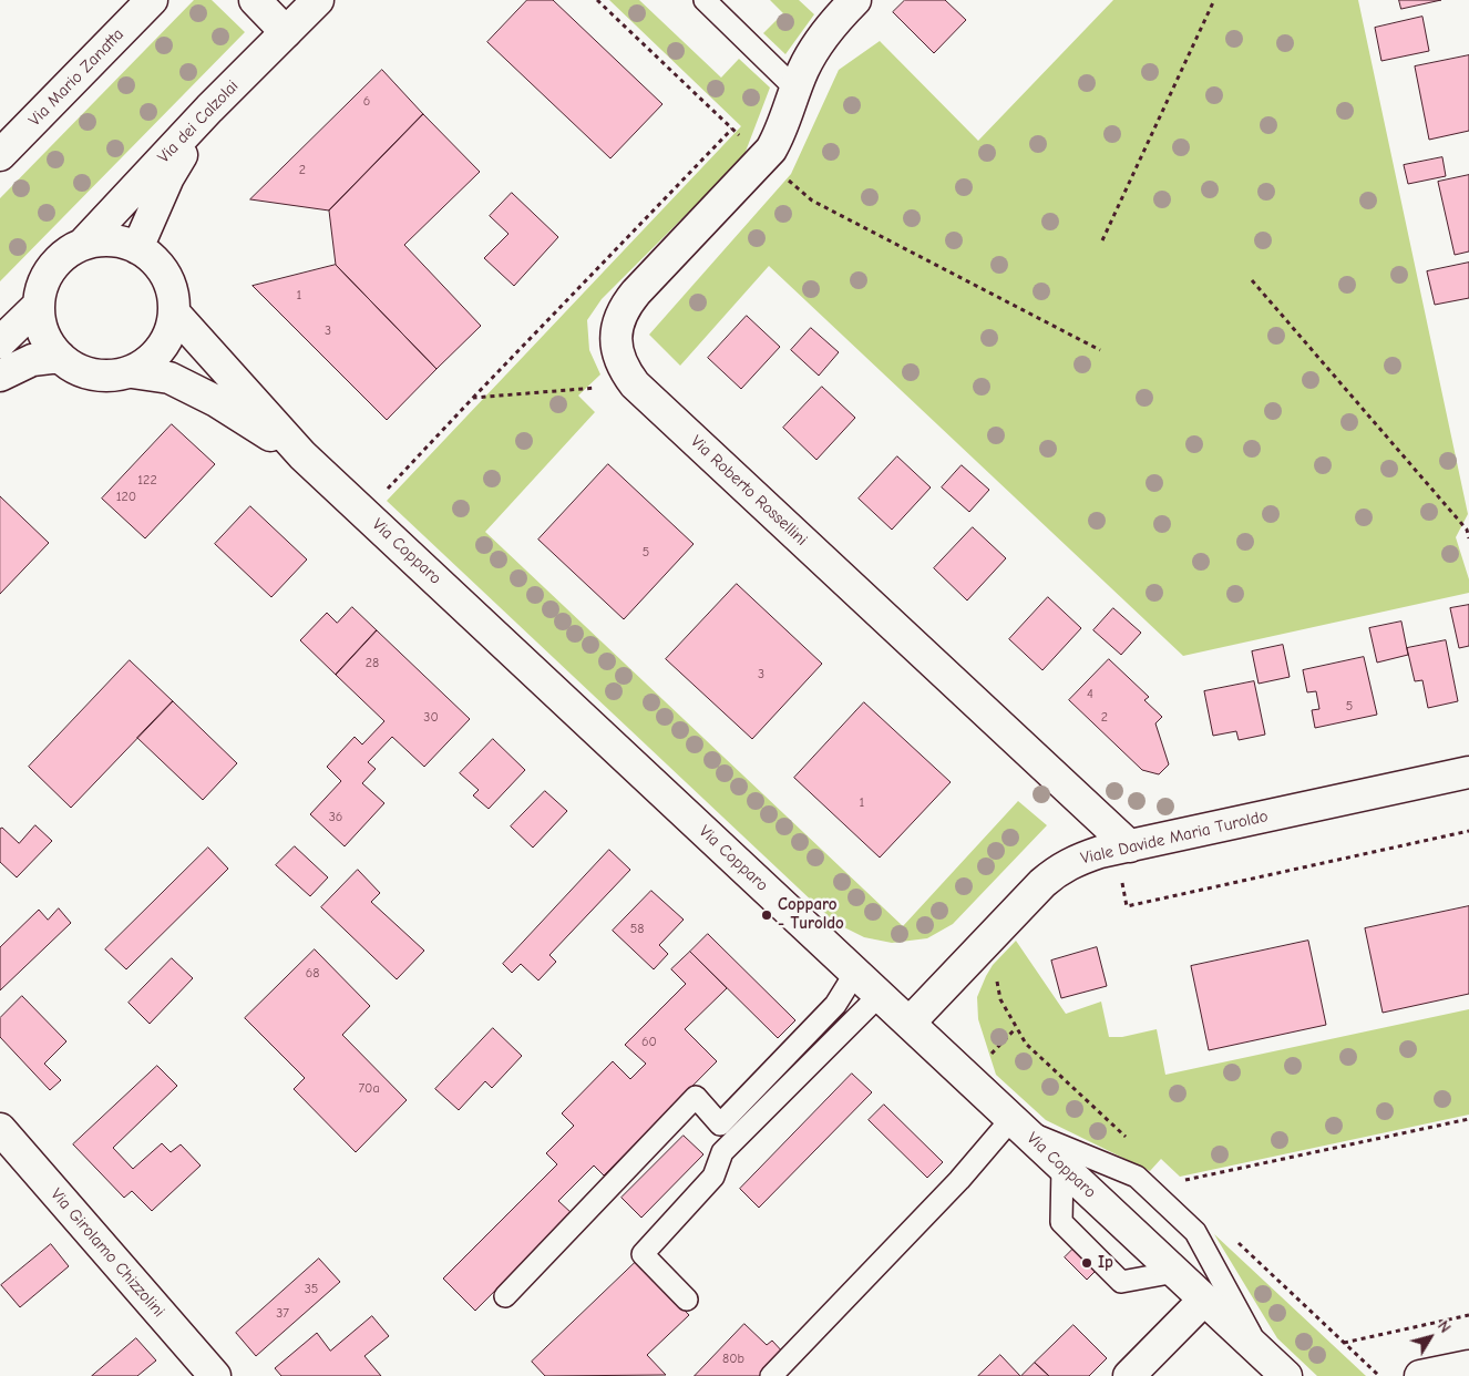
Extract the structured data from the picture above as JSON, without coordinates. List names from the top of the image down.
{
  "streets": {
    "street": [
      "Via Mario Zanatta",
      "Via dei Calzolai",
      "Via Roberto Rossellini",
      "Via Copparo",
      "Viale Davide Maria Turoldo",
      "Via Girolamo Chizzolini"
    ]
  },
  "crossings": [
    ["Via dei Calzolai", "Via Copparo"],
    ["Via Roberto Rossellini", "Viale Davide Maria Turoldo"],
    ["Via Copparo", "Viale Davide Maria Turoldo"]
  ],
  "places": ["Copparo - Turoldo", "Ip"],
  "house_numbers": [
    "6",
    "2",
    "1",
    "3",
    "122",
    "120",
    "5",
    "28",
    "3",
    "4",
    "5",
    "30",
    "2",
    "1",
    "36",
    "58",
    "68",
    "60",
    "70a",
    "35",
    "37",
    "80b"
  ],
  "north": "top right"
}
